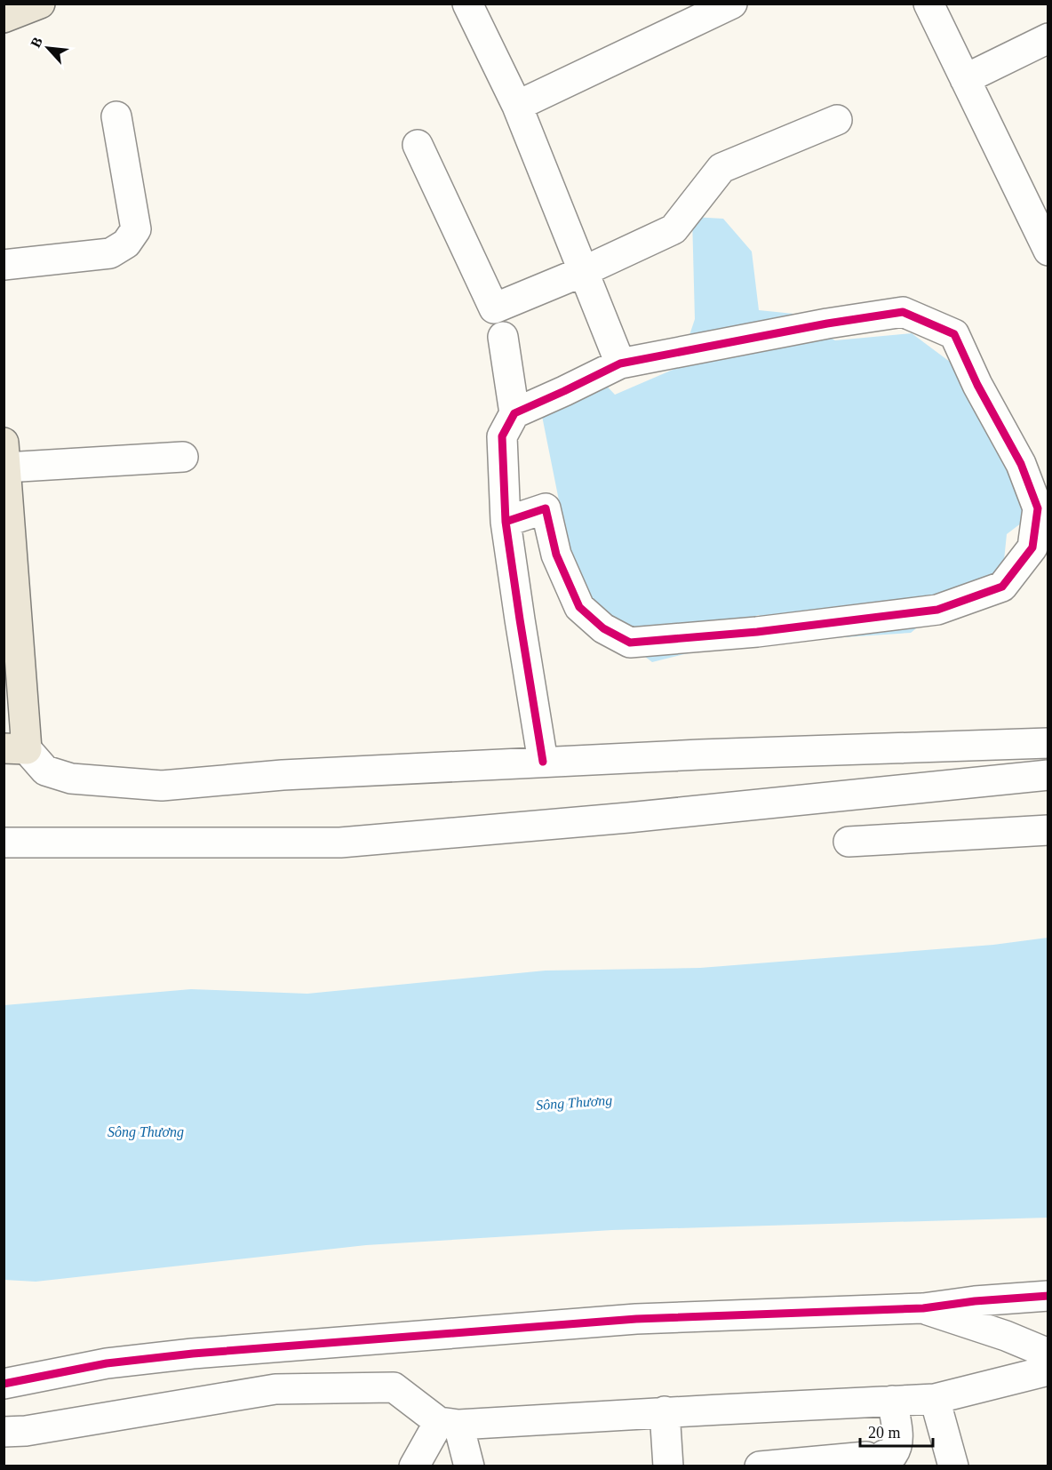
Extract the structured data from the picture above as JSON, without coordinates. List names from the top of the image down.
{
  "water": ["Sông Thương"],
  "scale_bar": "20 m",
  "north": "top left"
}
